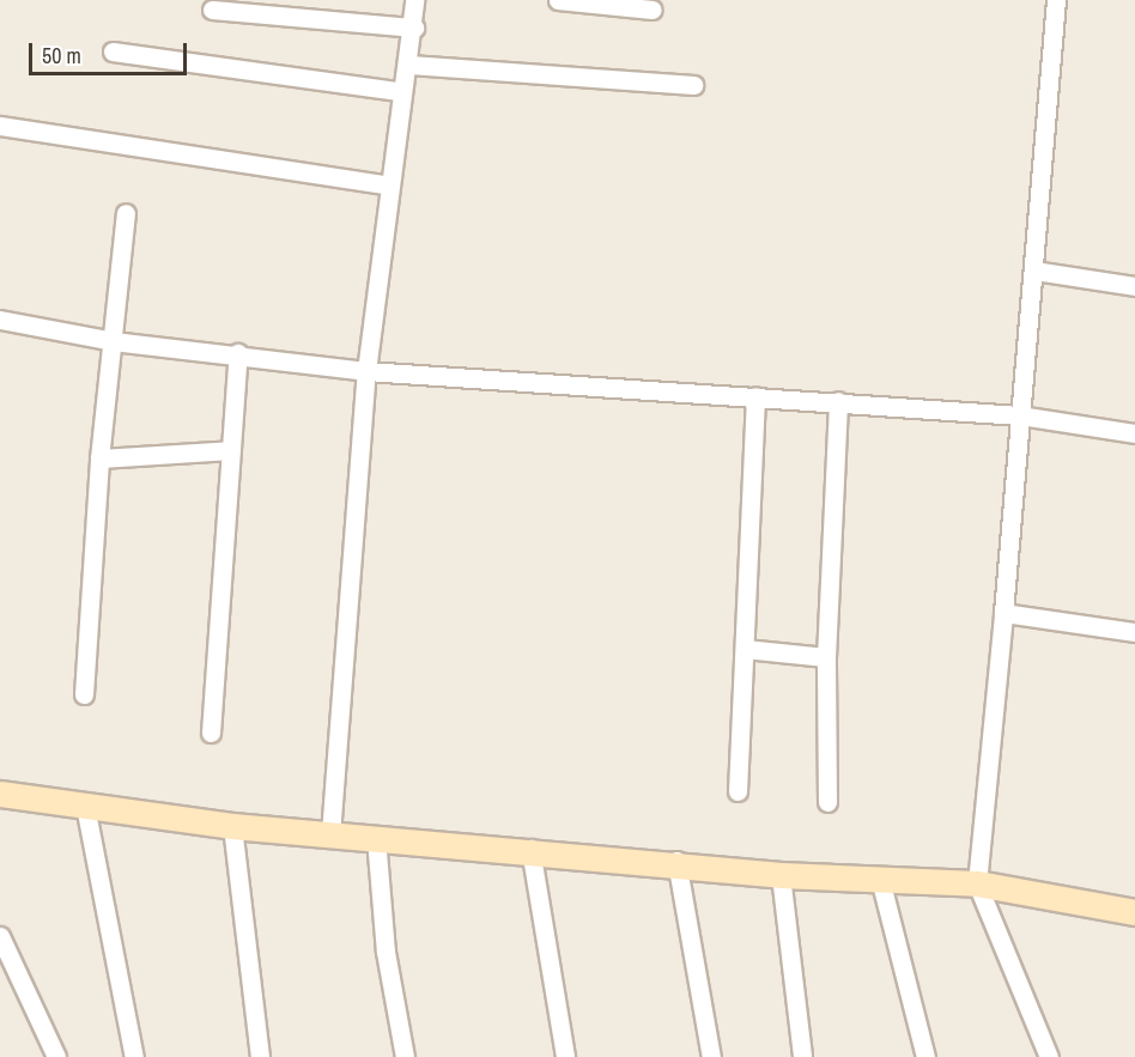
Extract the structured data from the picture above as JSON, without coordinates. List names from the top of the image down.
{
  "scale_bar": "50 m"
}
